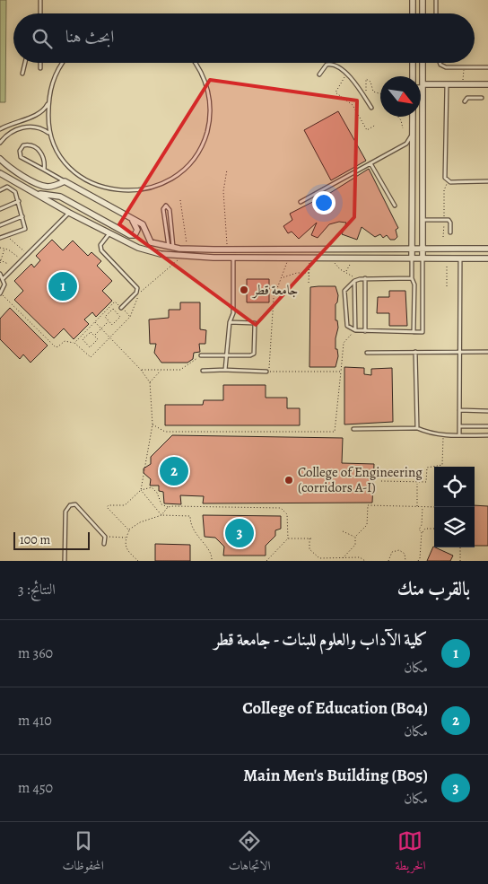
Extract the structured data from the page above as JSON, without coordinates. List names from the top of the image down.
{
  "places": ["جامعة قطر", "College of Engineering (corridors A-I)"],
  "scale_bar": "100 m",
  "north": "bottom right",
  "page": {
    "search": "ابحث هنا",
    "pins": ["1", "2", "3"],
    "scale": "100 m",
    "heading": ["بالقرب منك", "النتائج: 3"],
    "list": [
      {
        "mark": "1",
        "name": "كلية الآداب والعلوم للبنات - جامعة قطر",
        "note": "مكان",
        "value": "360 m"
      },
      {
        "mark": "2",
        "name": "College of Education (B04)",
        "note": "مكان",
        "value": "410 m"
      },
      {
        "mark": "3",
        "name": "Main Men's Building (B05)",
        "note": "مكان",
        "value": "450 m"
      }
    ],
    "nav": ["الخريطة", "الاتجاهات", "المحفوظات"]
  }
}
